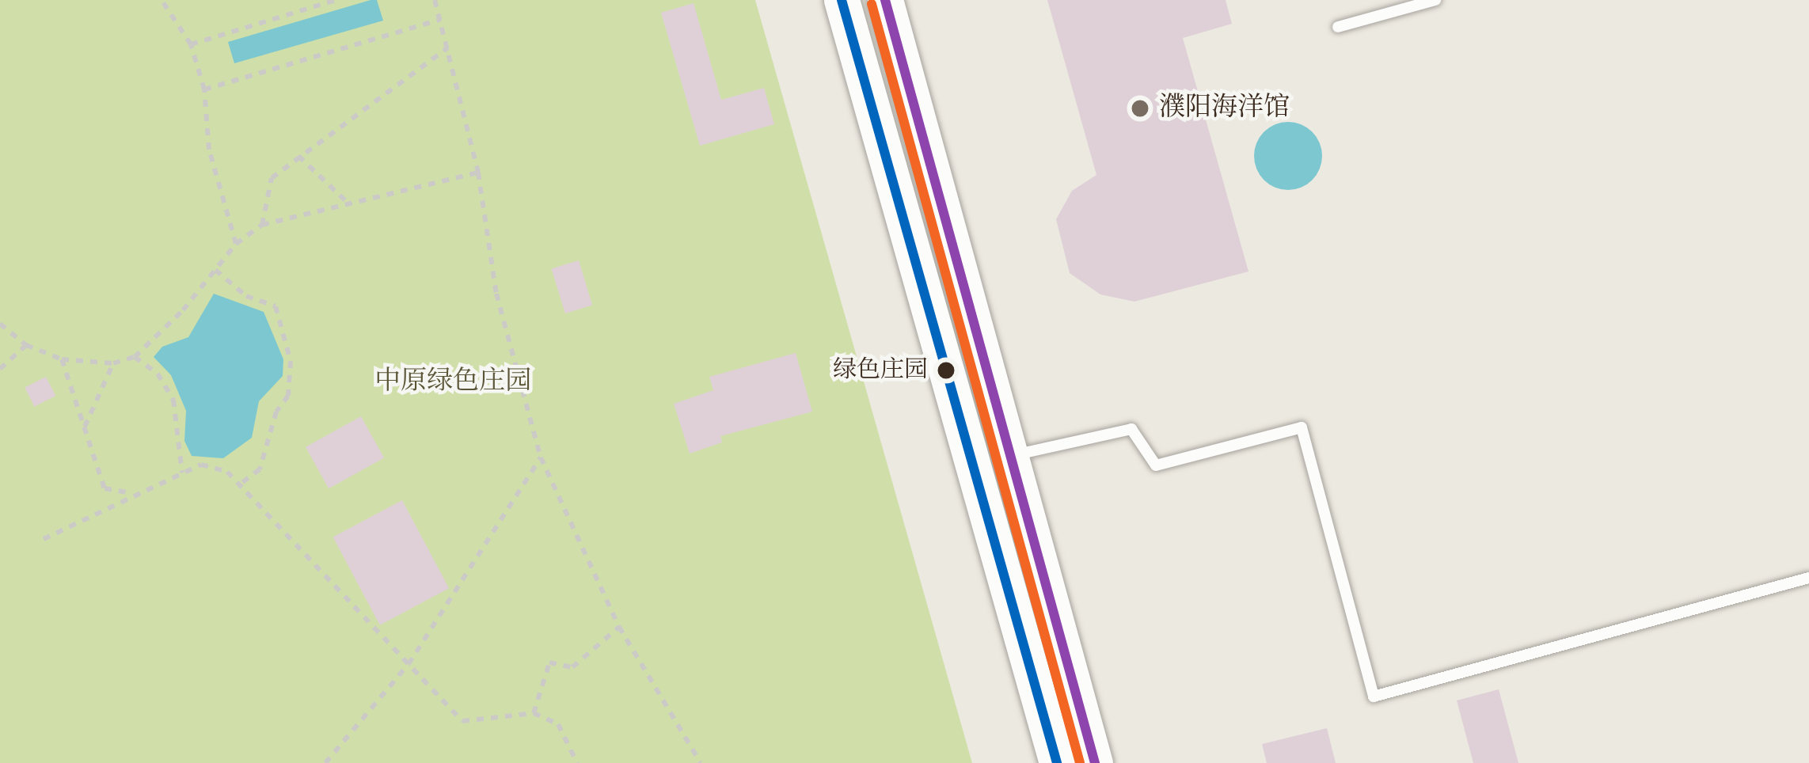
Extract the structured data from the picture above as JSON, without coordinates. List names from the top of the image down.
{
  "parks": ["中原绿色庄园"],
  "places": ["濮阳海洋馆", "绿色庄园"]
}
